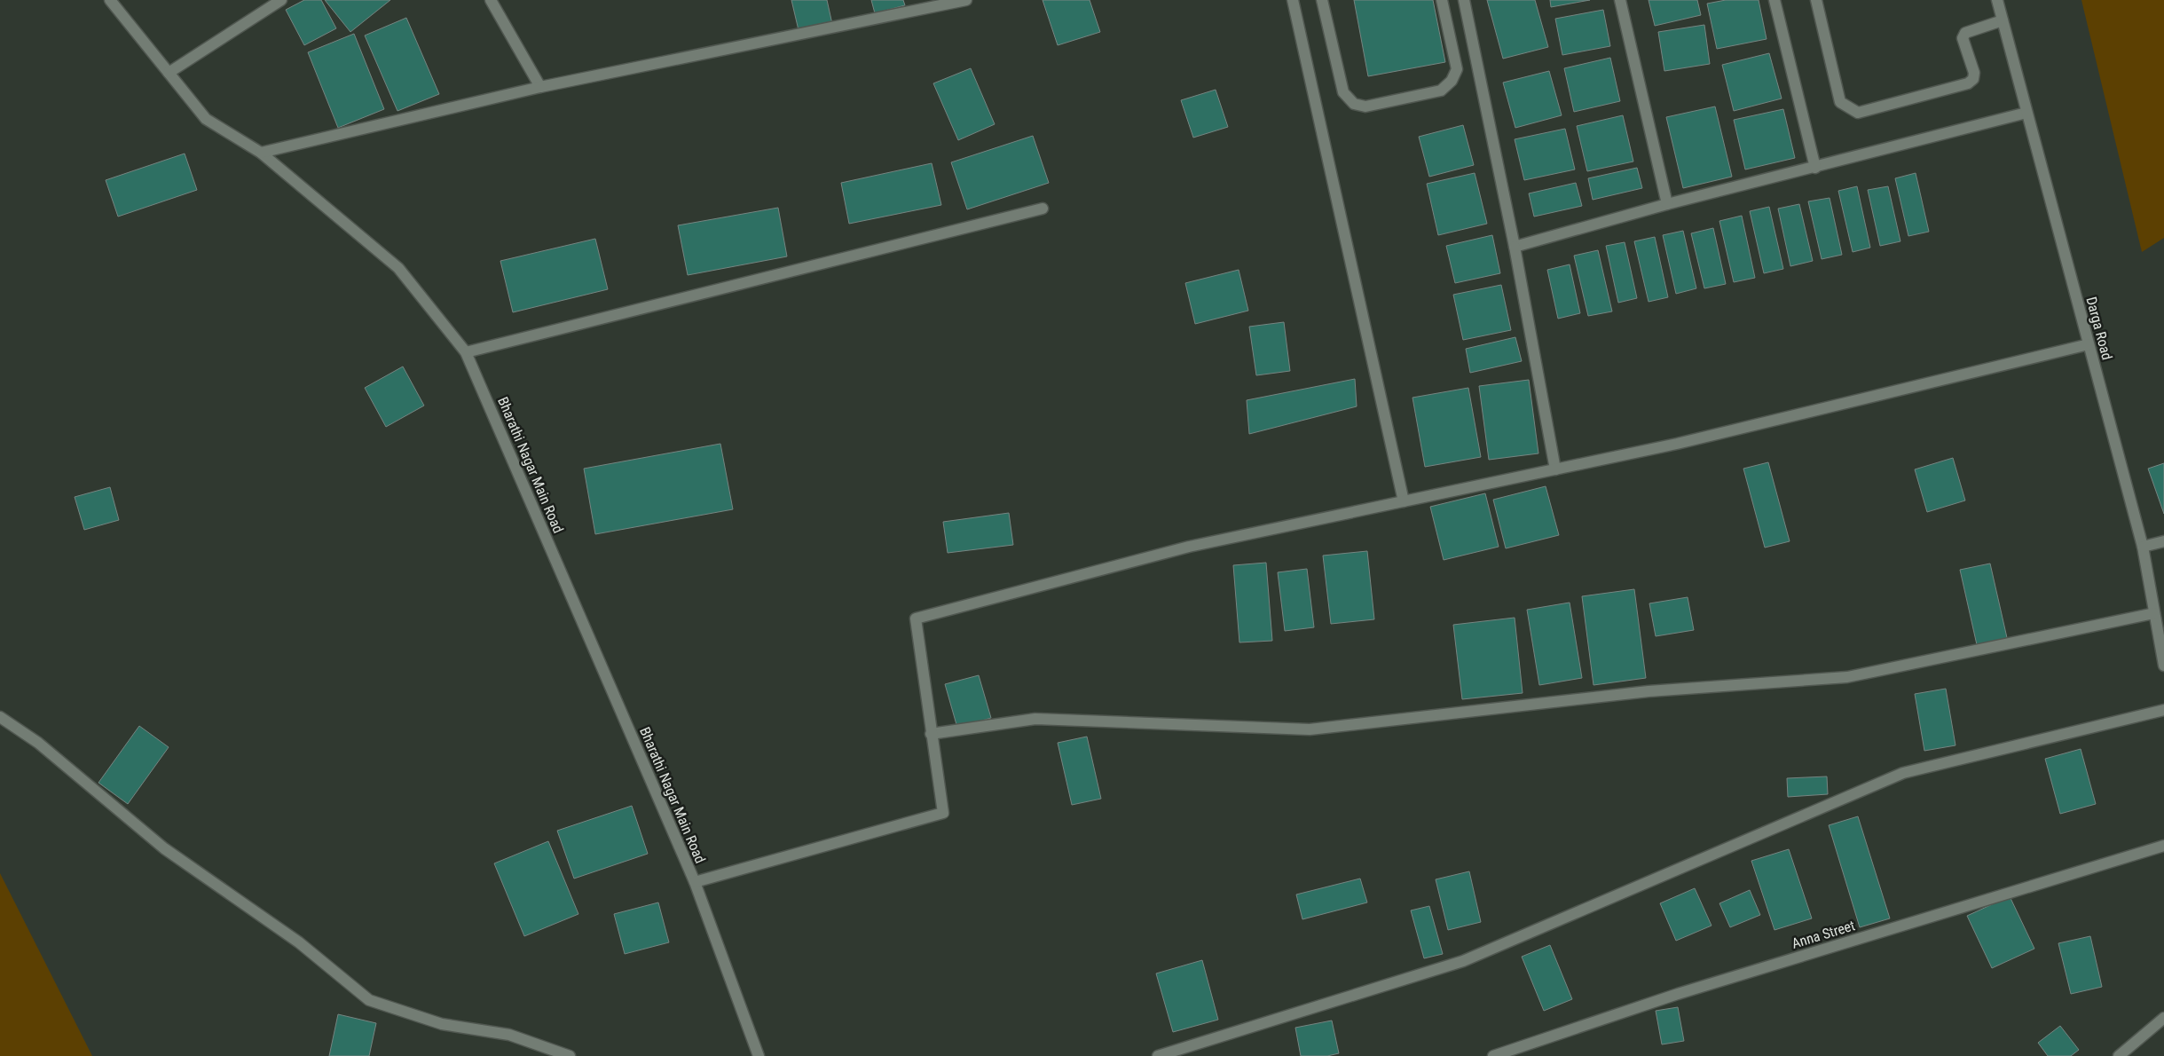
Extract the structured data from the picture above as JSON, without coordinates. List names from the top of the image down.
{
  "streets": {
    "street": ["Darga Road", "Bharathi Nagar Main Road", "Anna Street"]
  }
}
